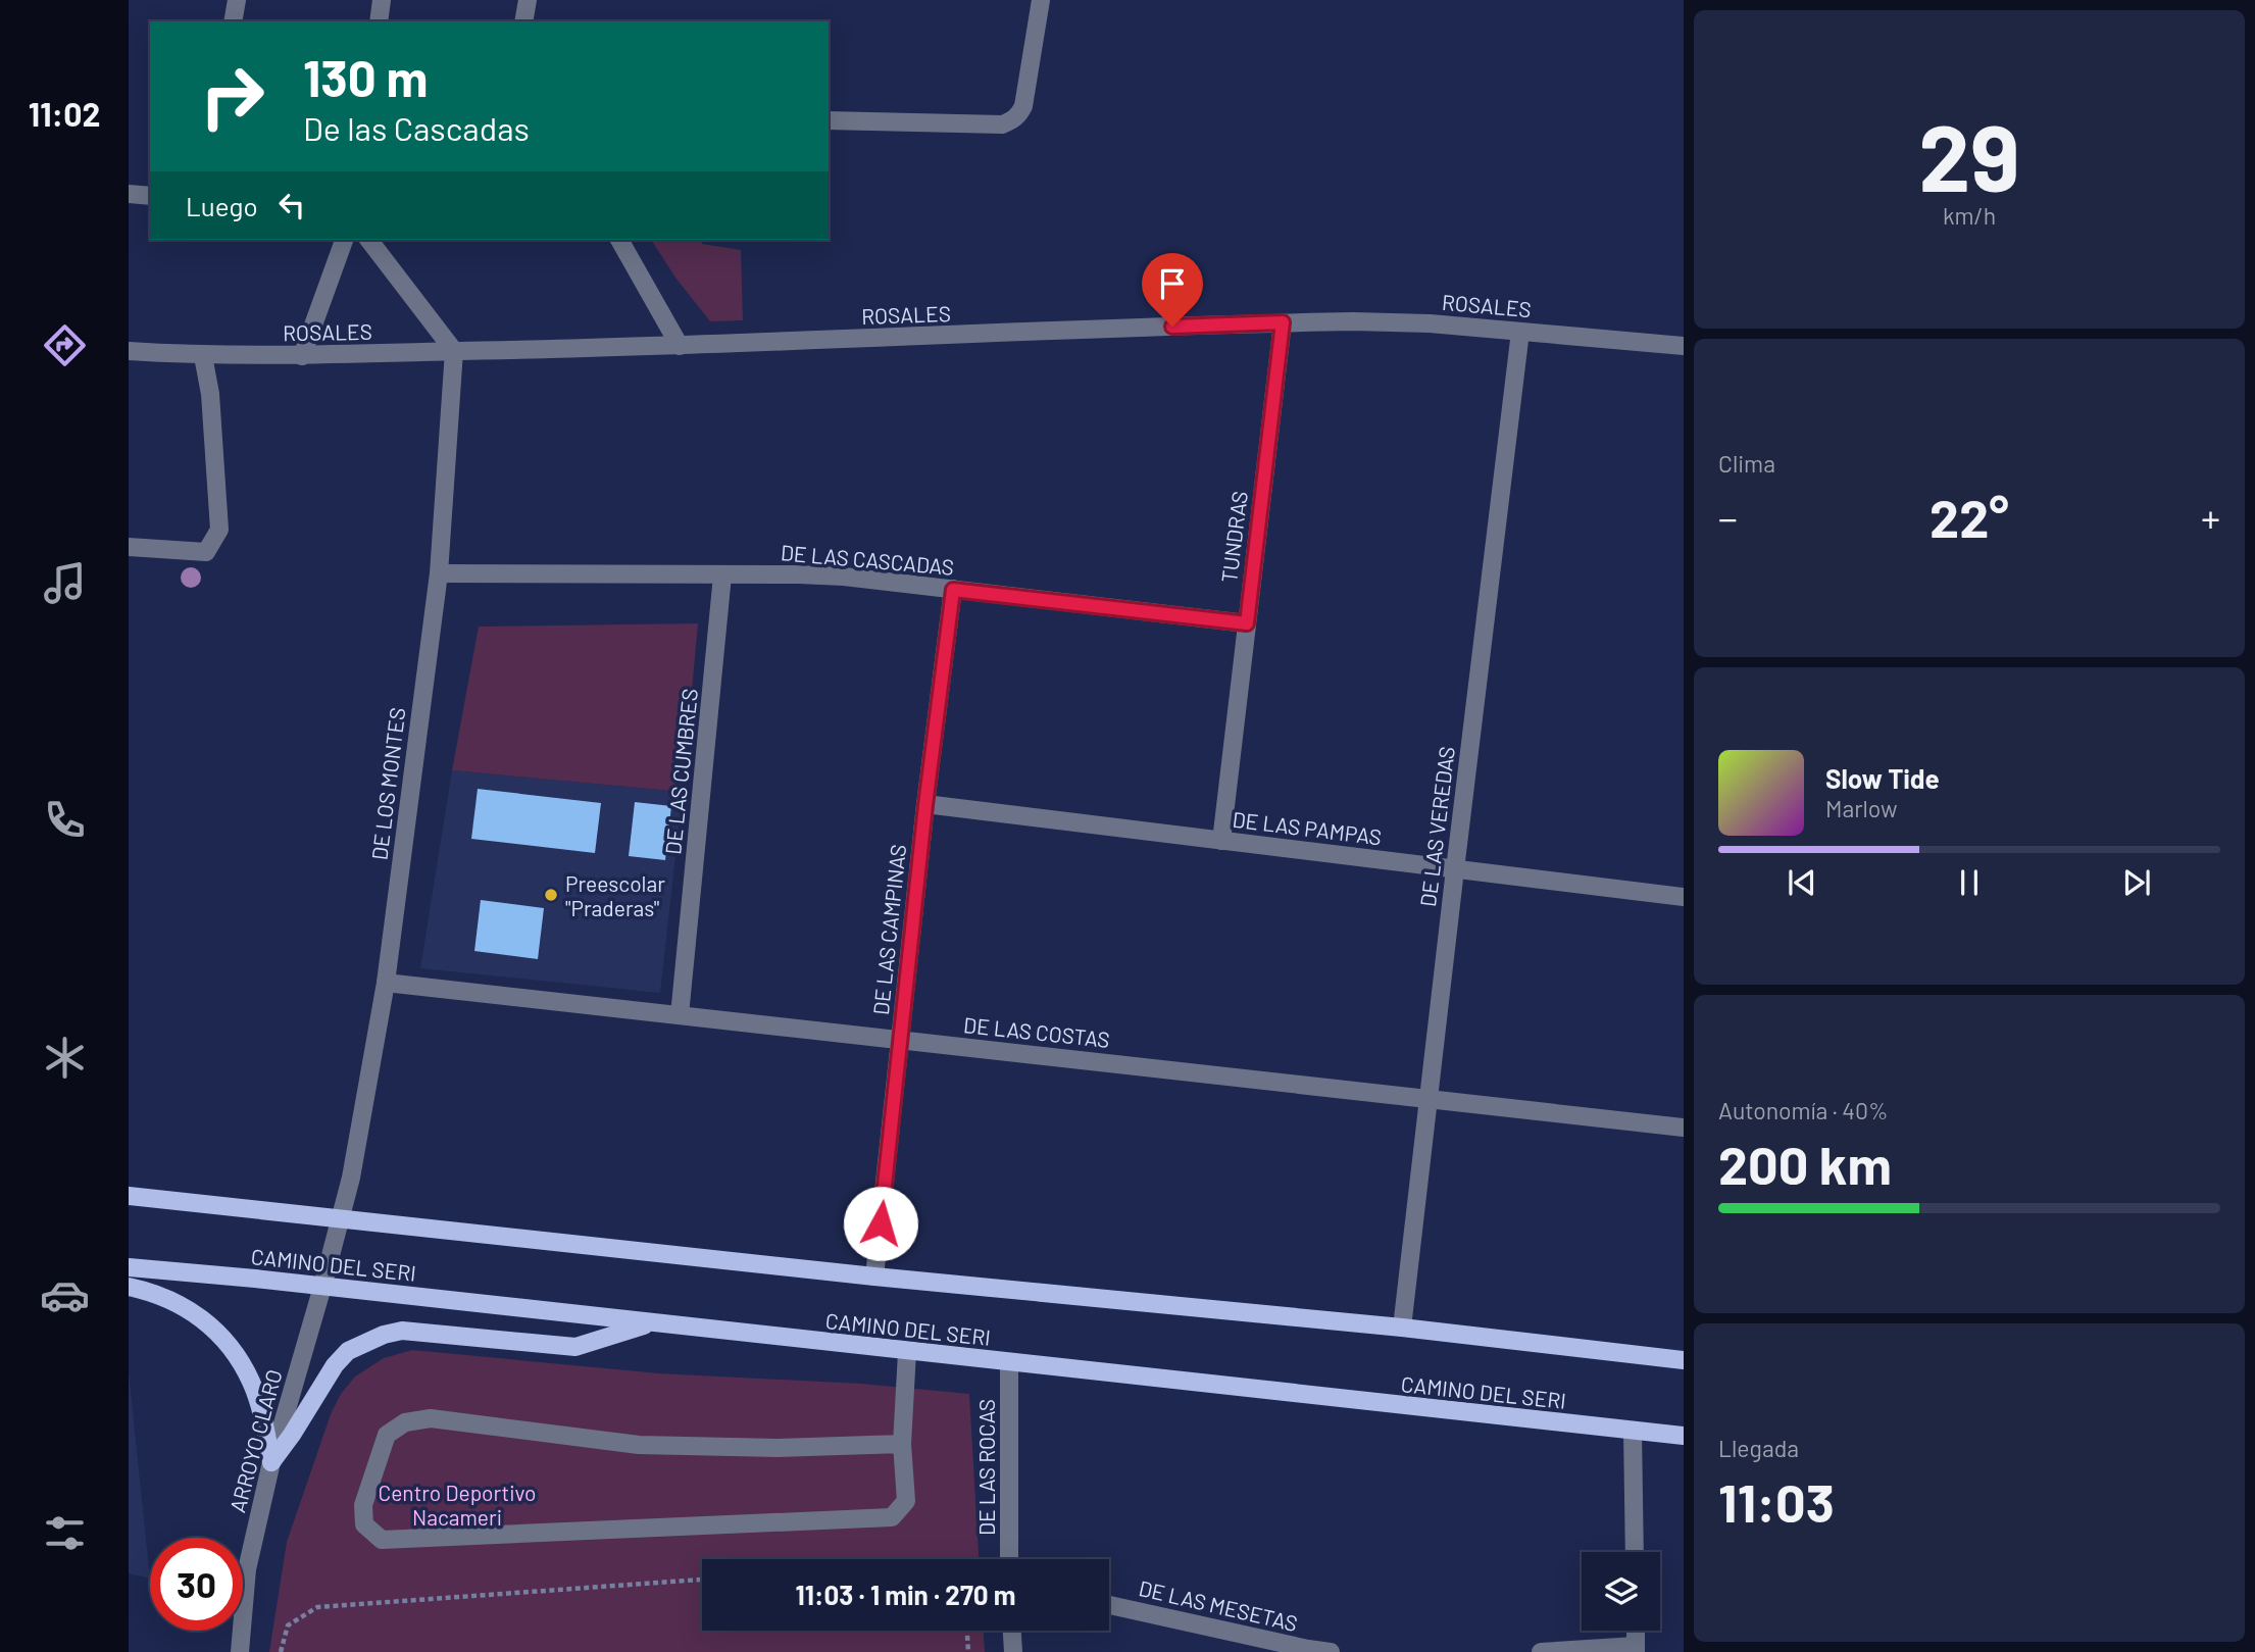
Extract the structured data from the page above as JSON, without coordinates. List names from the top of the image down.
{
  "streets": {
    "main road": ["CAMINO DEL SERI"],
    "street": [
      "ROSALES",
      "TUNDRAS",
      "DE LAS CASCADAS",
      "DE LAS CUMBRES",
      "DE LOS MONTES",
      "DE LAS VEREDAS",
      "DE LAS PAMPAS",
      "DE LAS CAMPINAS",
      "DE LAS COSTAS",
      "ARROYO CLARO",
      "DE LAS ROCAS",
      "DE LAS MESETAS"
    ]
  },
  "crossings": [
    ["ROSALES", "TUNDRAS"],
    ["ROSALES", "DE LOS MONTES"],
    ["ROSALES", "DE LAS VEREDAS"],
    ["TUNDRAS", "DE LAS CASCADAS"],
    ["TUNDRAS", "DE LAS PAMPAS"],
    ["DE LAS CASCADAS", "DE LAS CUMBRES"],
    ["DE LAS CASCADAS", "DE LOS MONTES"],
    ["DE LAS CASCADAS", "DE LAS CAMPINAS"],
    ["DE LAS CUMBRES", "DE LAS COSTAS"],
    ["DE LOS MONTES", "DE LAS COSTAS"],
    ["DE LOS MONTES", "CAMINO DEL SERI"],
    ["DE LOS MONTES", "ARROYO CLARO"],
    ["DE LAS VEREDAS", "DE LAS PAMPAS"],
    ["DE LAS VEREDAS", "DE LAS COSTAS"],
    ["DE LAS VEREDAS", "CAMINO DEL SERI"],
    ["DE LAS PAMPAS", "DE LAS CAMPINAS"],
    ["DE LAS CAMPINAS", "DE LAS COSTAS"],
    ["DE LAS CAMPINAS", "CAMINO DEL SERI"],
    ["CAMINO DEL SERI", "ARROYO CLARO"],
    ["CAMINO DEL SERI", "DE LAS ROCAS"]
  ],
  "parks": ["Centro Deportivo Nacameri"],
  "places": ["Preescolar \"Praderas\""],
  "page": {
    "tabs": "11:02",
    "tile": [
      ["29", "km/h"],
      "Clima",
      ["Autonomía · 40%", "200 km"],
      ["Llegada", "11:03"]
    ],
    "turn": ["130 m", "De las Cascadas"],
    "then": "Luego",
    "heat": ["−", "22°", "+"],
    "song": ["Slow Tide", "Marlow"],
    "limit": "30",
    "trip": "11:03 · 1 min · 270 m"
  }
}
